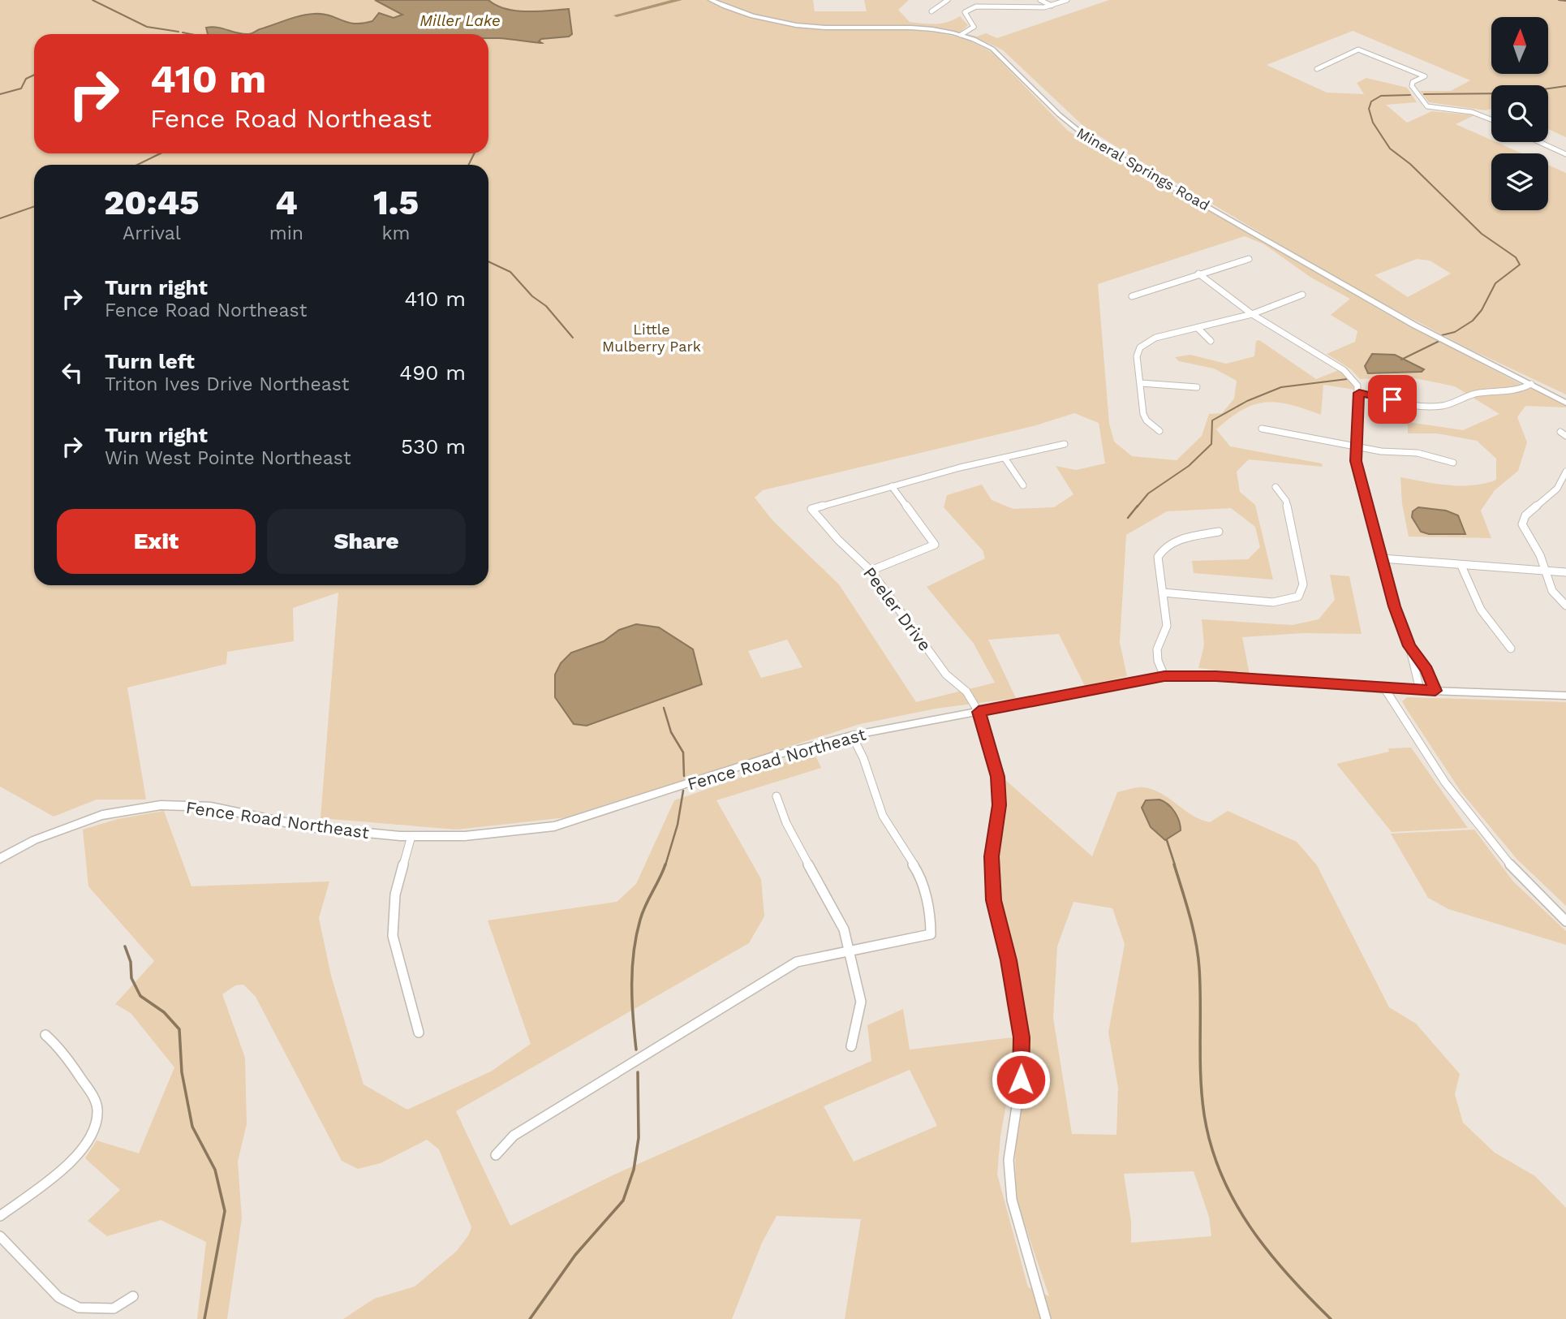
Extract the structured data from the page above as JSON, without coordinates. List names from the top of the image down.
{
  "streets": {
    "street": ["Mineral Springs Road", "Peeler Drive", "Fence Road Northeast"]
  },
  "crossings": [
    ["Peeler Drive", "Fence Road Northeast"]
  ],
  "water": ["Miller Lake"],
  "parks": ["Little Mulberry Park"],
  "north": "top",
  "page": {
    "turn": ["410 m", "Fence Road Northeast"],
    "eta": [
      "20:45",
      "Arrival",
      "4",
      "min",
      "1.5",
      "km"
    ],
    "list": [
      {
        "name": "Turn right",
        "note": "Fence Road Northeast",
        "value": "410 m"
      },
      {
        "name": "Turn left",
        "note": "Triton Ives Drive Northeast",
        "value": "490 m"
      },
      {
        "name": "Turn right",
        "note": "Win West Pointe Northeast",
        "value": "530 m"
      }
    ],
    "buttons": ["Exit", "Share"]
  }
}
